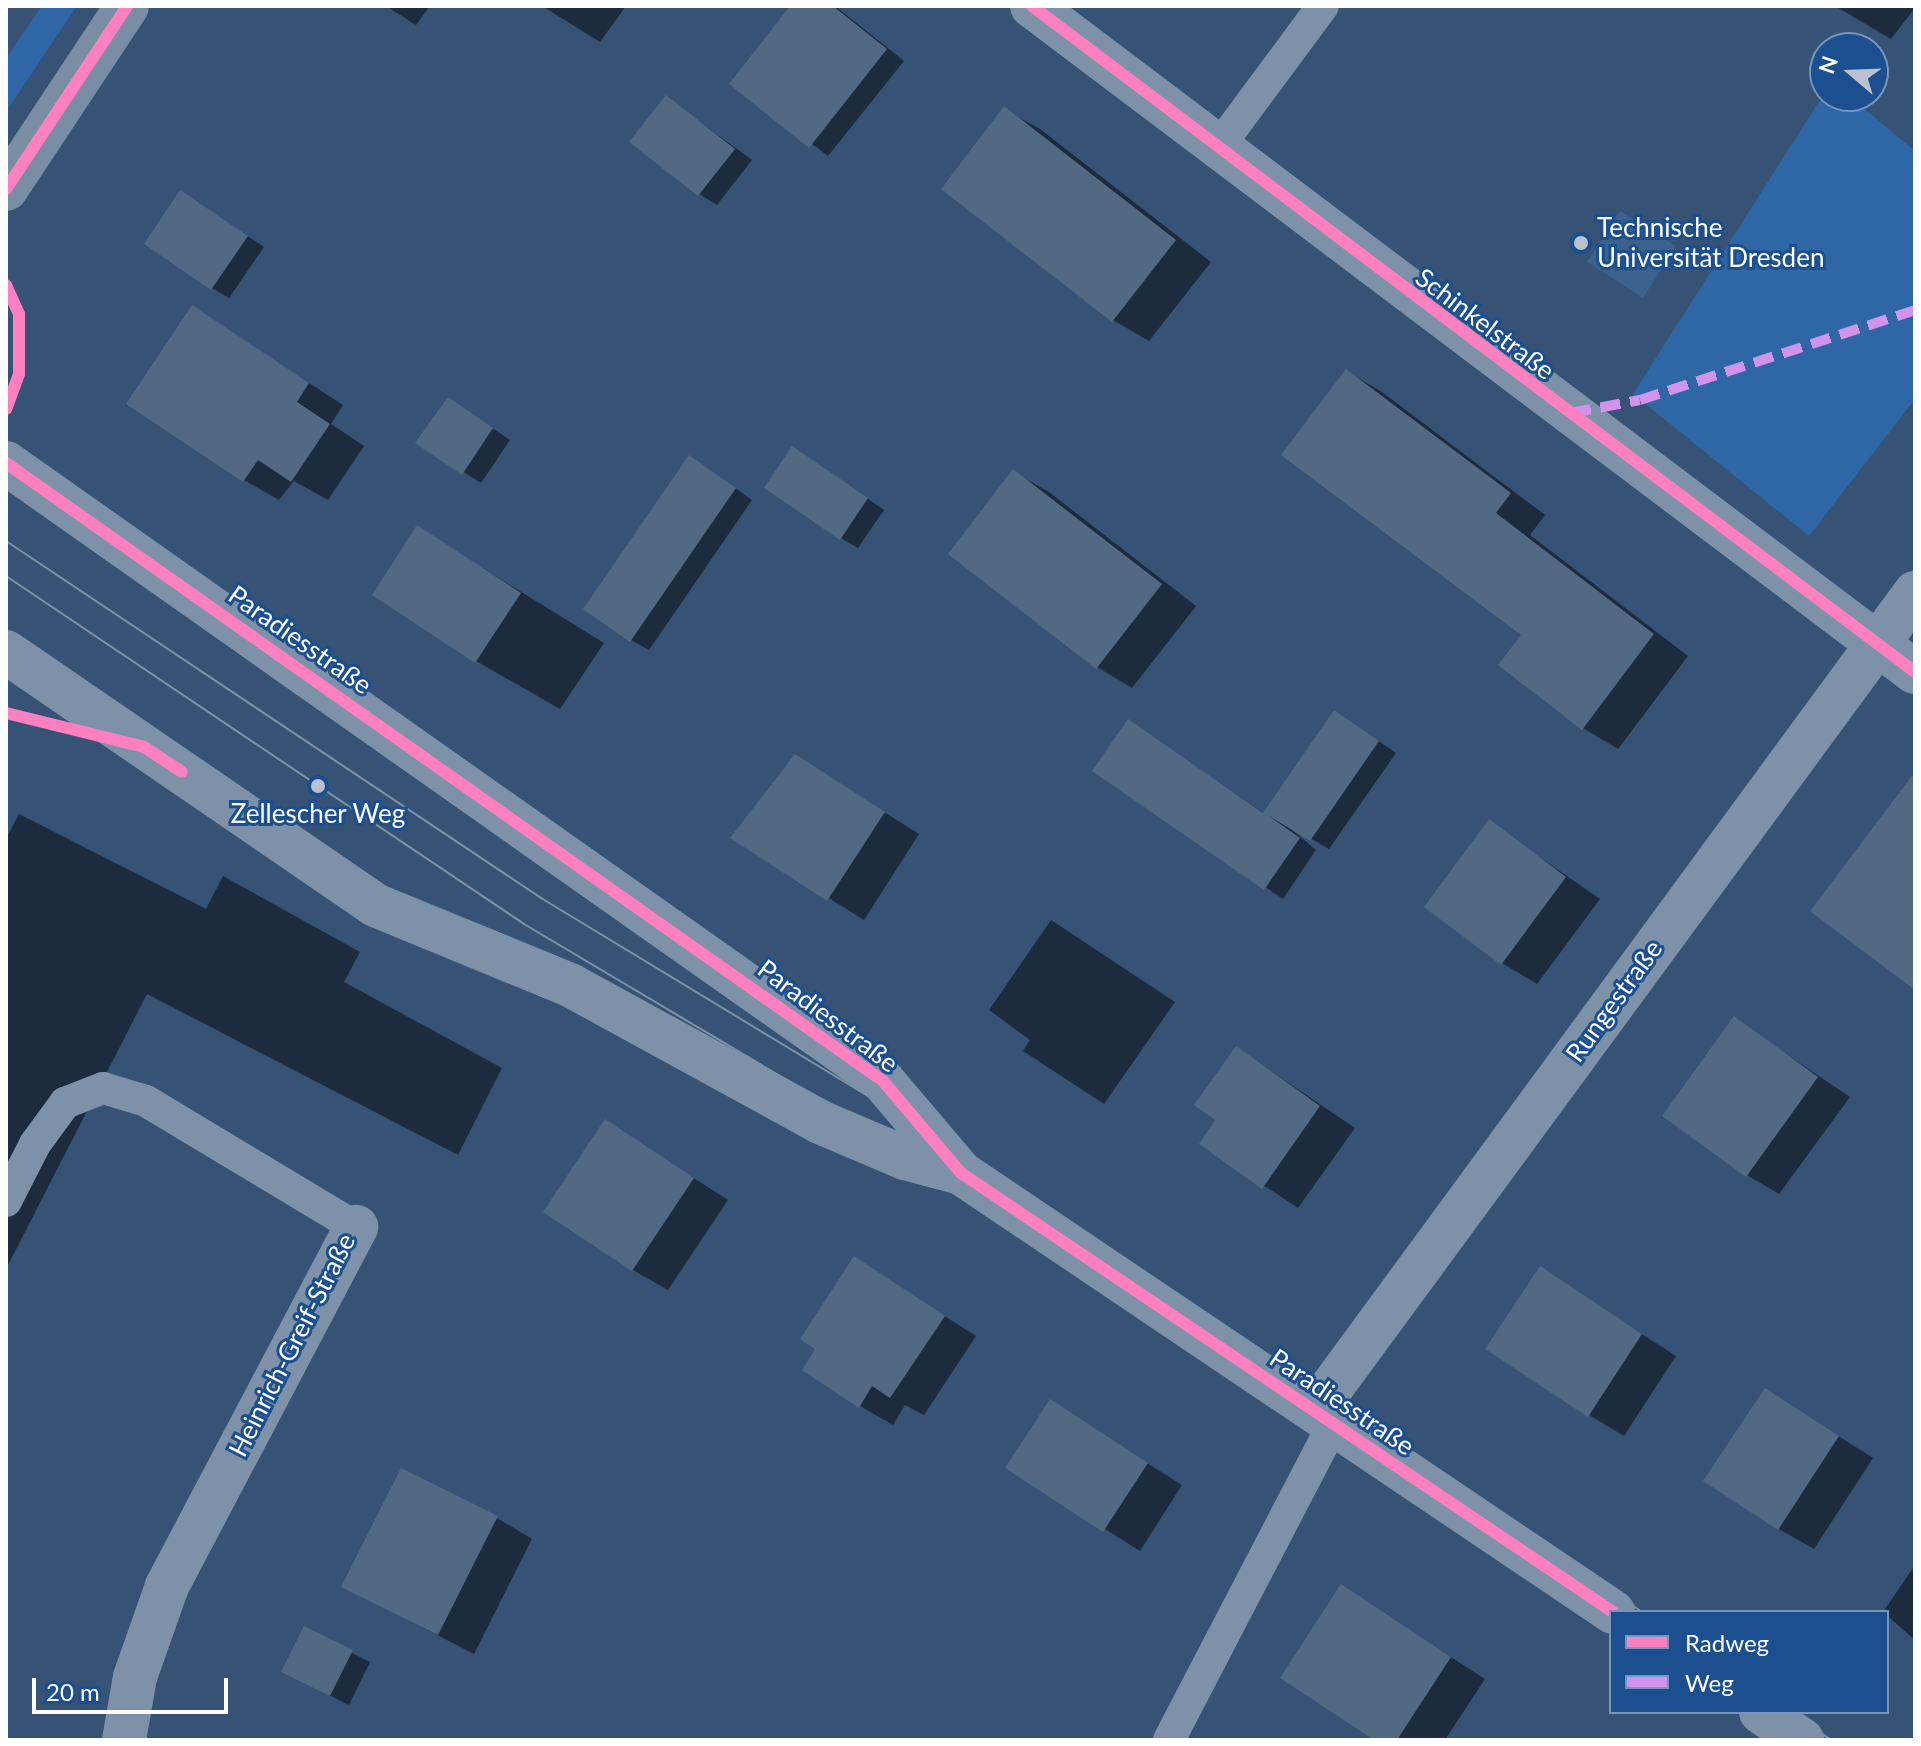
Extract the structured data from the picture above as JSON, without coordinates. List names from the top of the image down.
{
  "streets": {
    "street": [
      "Schinkelstraße",
      "Paradiesstraße",
      "Rungestraße",
      "Heinrich-Greif-Straße"
    ]
  },
  "crossings": [
    ["Schinkelstraße", "Rungestraße"],
    ["Paradiesstraße", "Rungestraße"]
  ],
  "places": ["Technische Universität Dresden", "Zellescher Weg"],
  "legend": ["Radweg", "Weg"],
  "scale_bar": "20 m",
  "north": "left"
}
